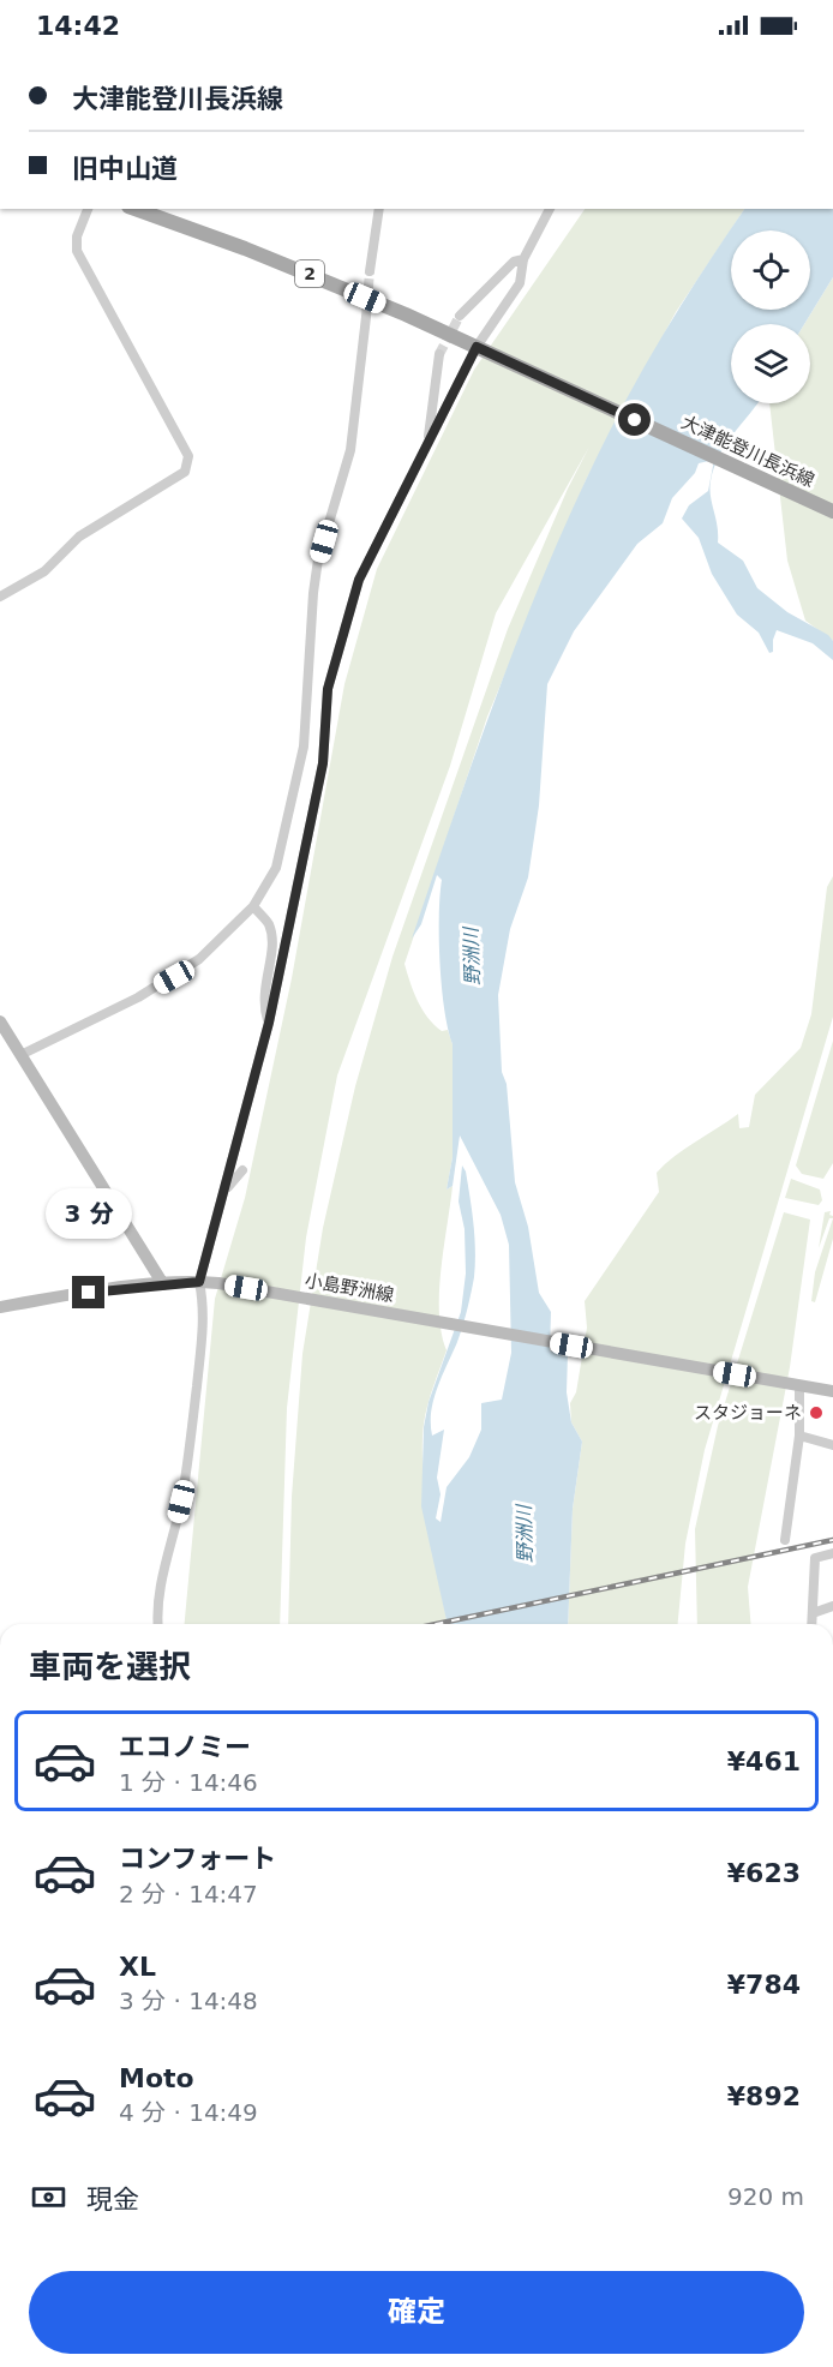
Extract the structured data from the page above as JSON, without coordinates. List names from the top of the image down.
{
  "streets": {
    "main road": ["2", "大津能登川長浜線", "小島野洲線"]
  },
  "water": ["野洲川"],
  "places": ["スタジョーネ"],
  "page": {
    "status": "14:42",
    "banner": ["大津能登川長浜線", "旧中山道"],
    "bubble": "3 分",
    "heading": "車両を選択",
    "list": [
      {
        "name": "エコノミー",
        "note": "1 分 · 14:46",
        "value": "¥461"
      },
      {
        "name": "コンフォート",
        "note": "2 分 · 14:47",
        "value": "¥623"
      },
      {
        "name": "XL",
        "note": "3 分 · 14:48",
        "value": "¥784"
      },
      {
        "name": "Moto",
        "note": "4 分 · 14:49",
        "value": "¥892"
      }
    ],
    "pay": ["現金", "920 m"],
    "buttons": "確定"
  }
}
